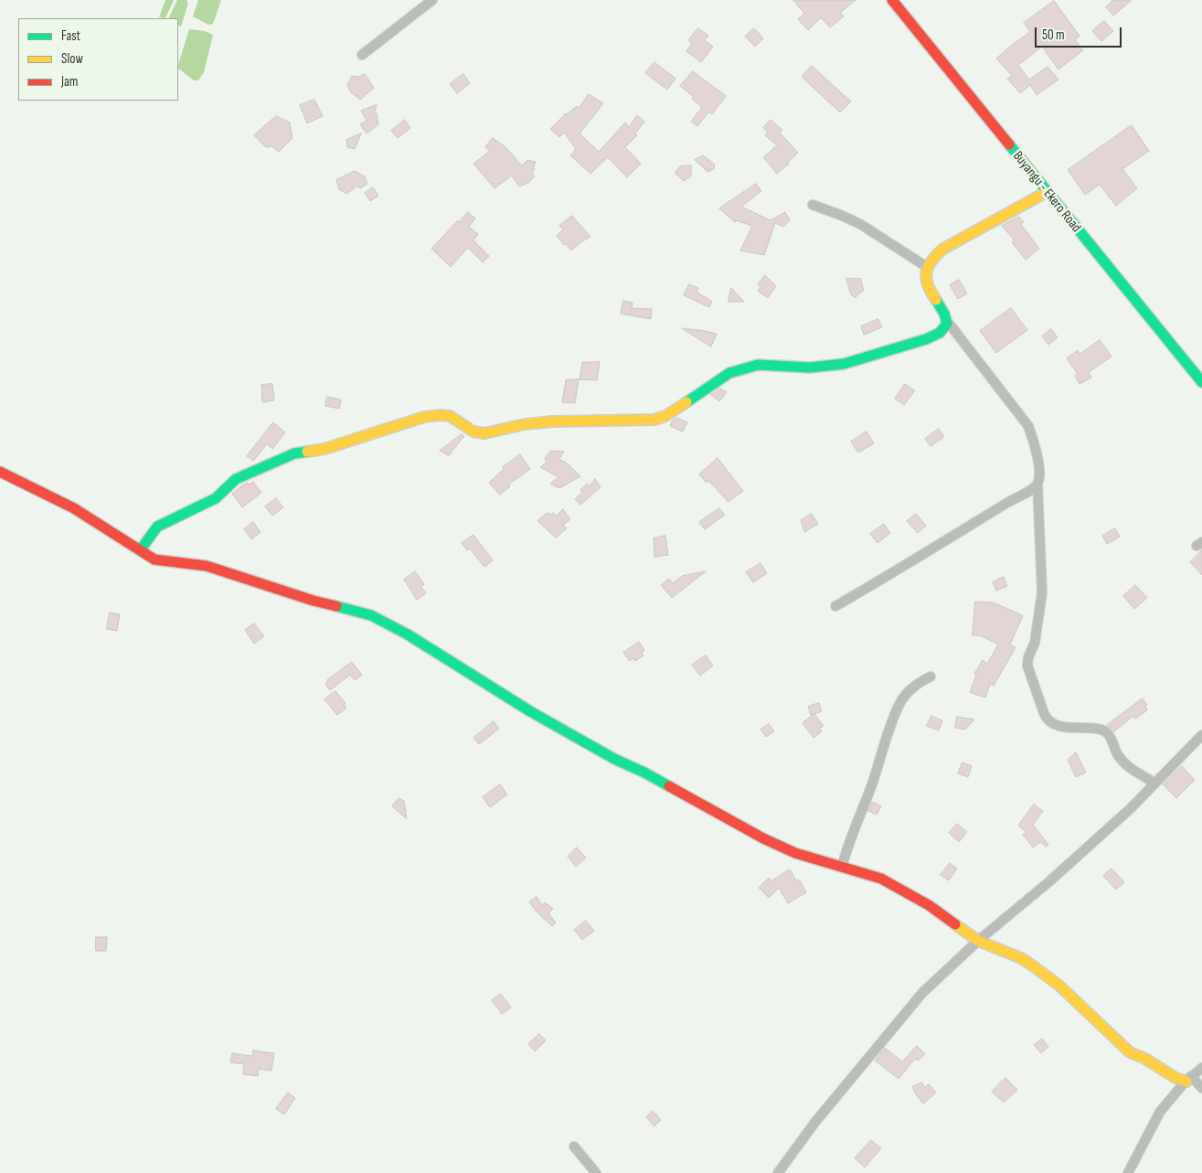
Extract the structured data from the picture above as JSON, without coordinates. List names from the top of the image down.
{
  "streets": {
    "street": ["Buyangu - Ekero Road"]
  },
  "legend": ["Fast", "Slow", "Jam"],
  "scale_bar": "50 m"
}
